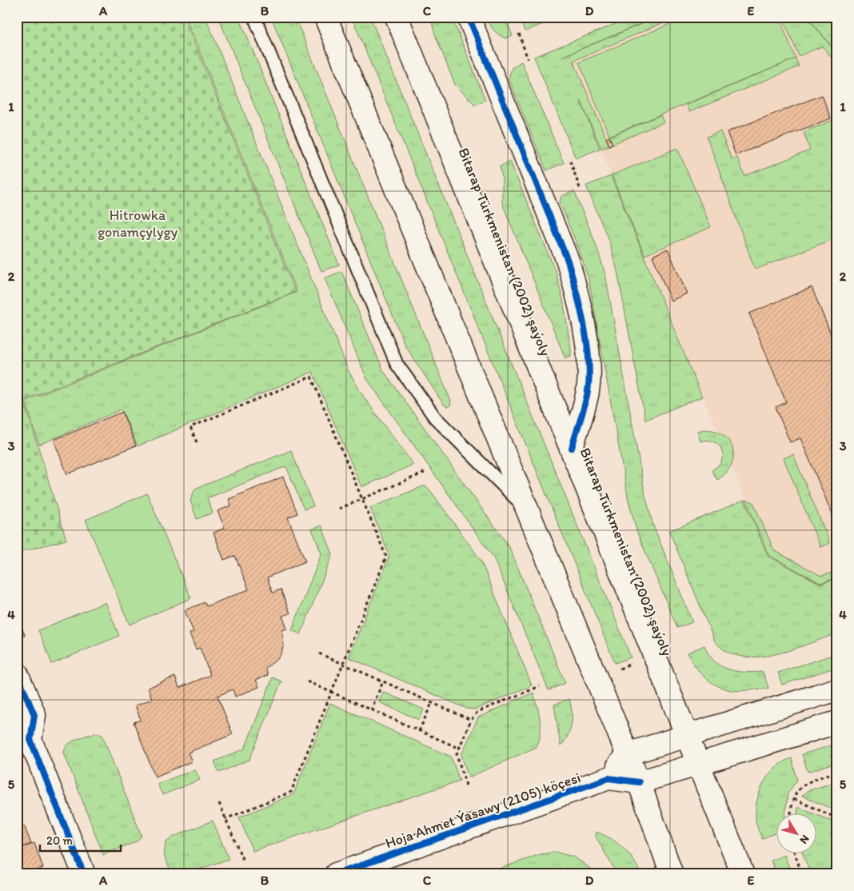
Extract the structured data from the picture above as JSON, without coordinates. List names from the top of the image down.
{
  "streets": {
    "main road": ["Bitarap Türkmenistan (2002) şaýoly", "Hoja Ahmet Ýasawy (2105) köçesi"]
  },
  "crossings": [
    ["Bitarap Türkmenistan (2002) şaýoly", "Hoja Ahmet Ýasawy (2105) köçesi"]
  ],
  "parks": ["Hitrowka gonamçylygy"],
  "scale_bar": "20 m",
  "north": "bottom right",
  "grid": {
    "columns": [
      "A",
      "B",
      "C",
      "D",
      "E"
    ],
    "rows": [
      "1",
      "2",
      "3",
      "4",
      "5"
    ]
  }
}
